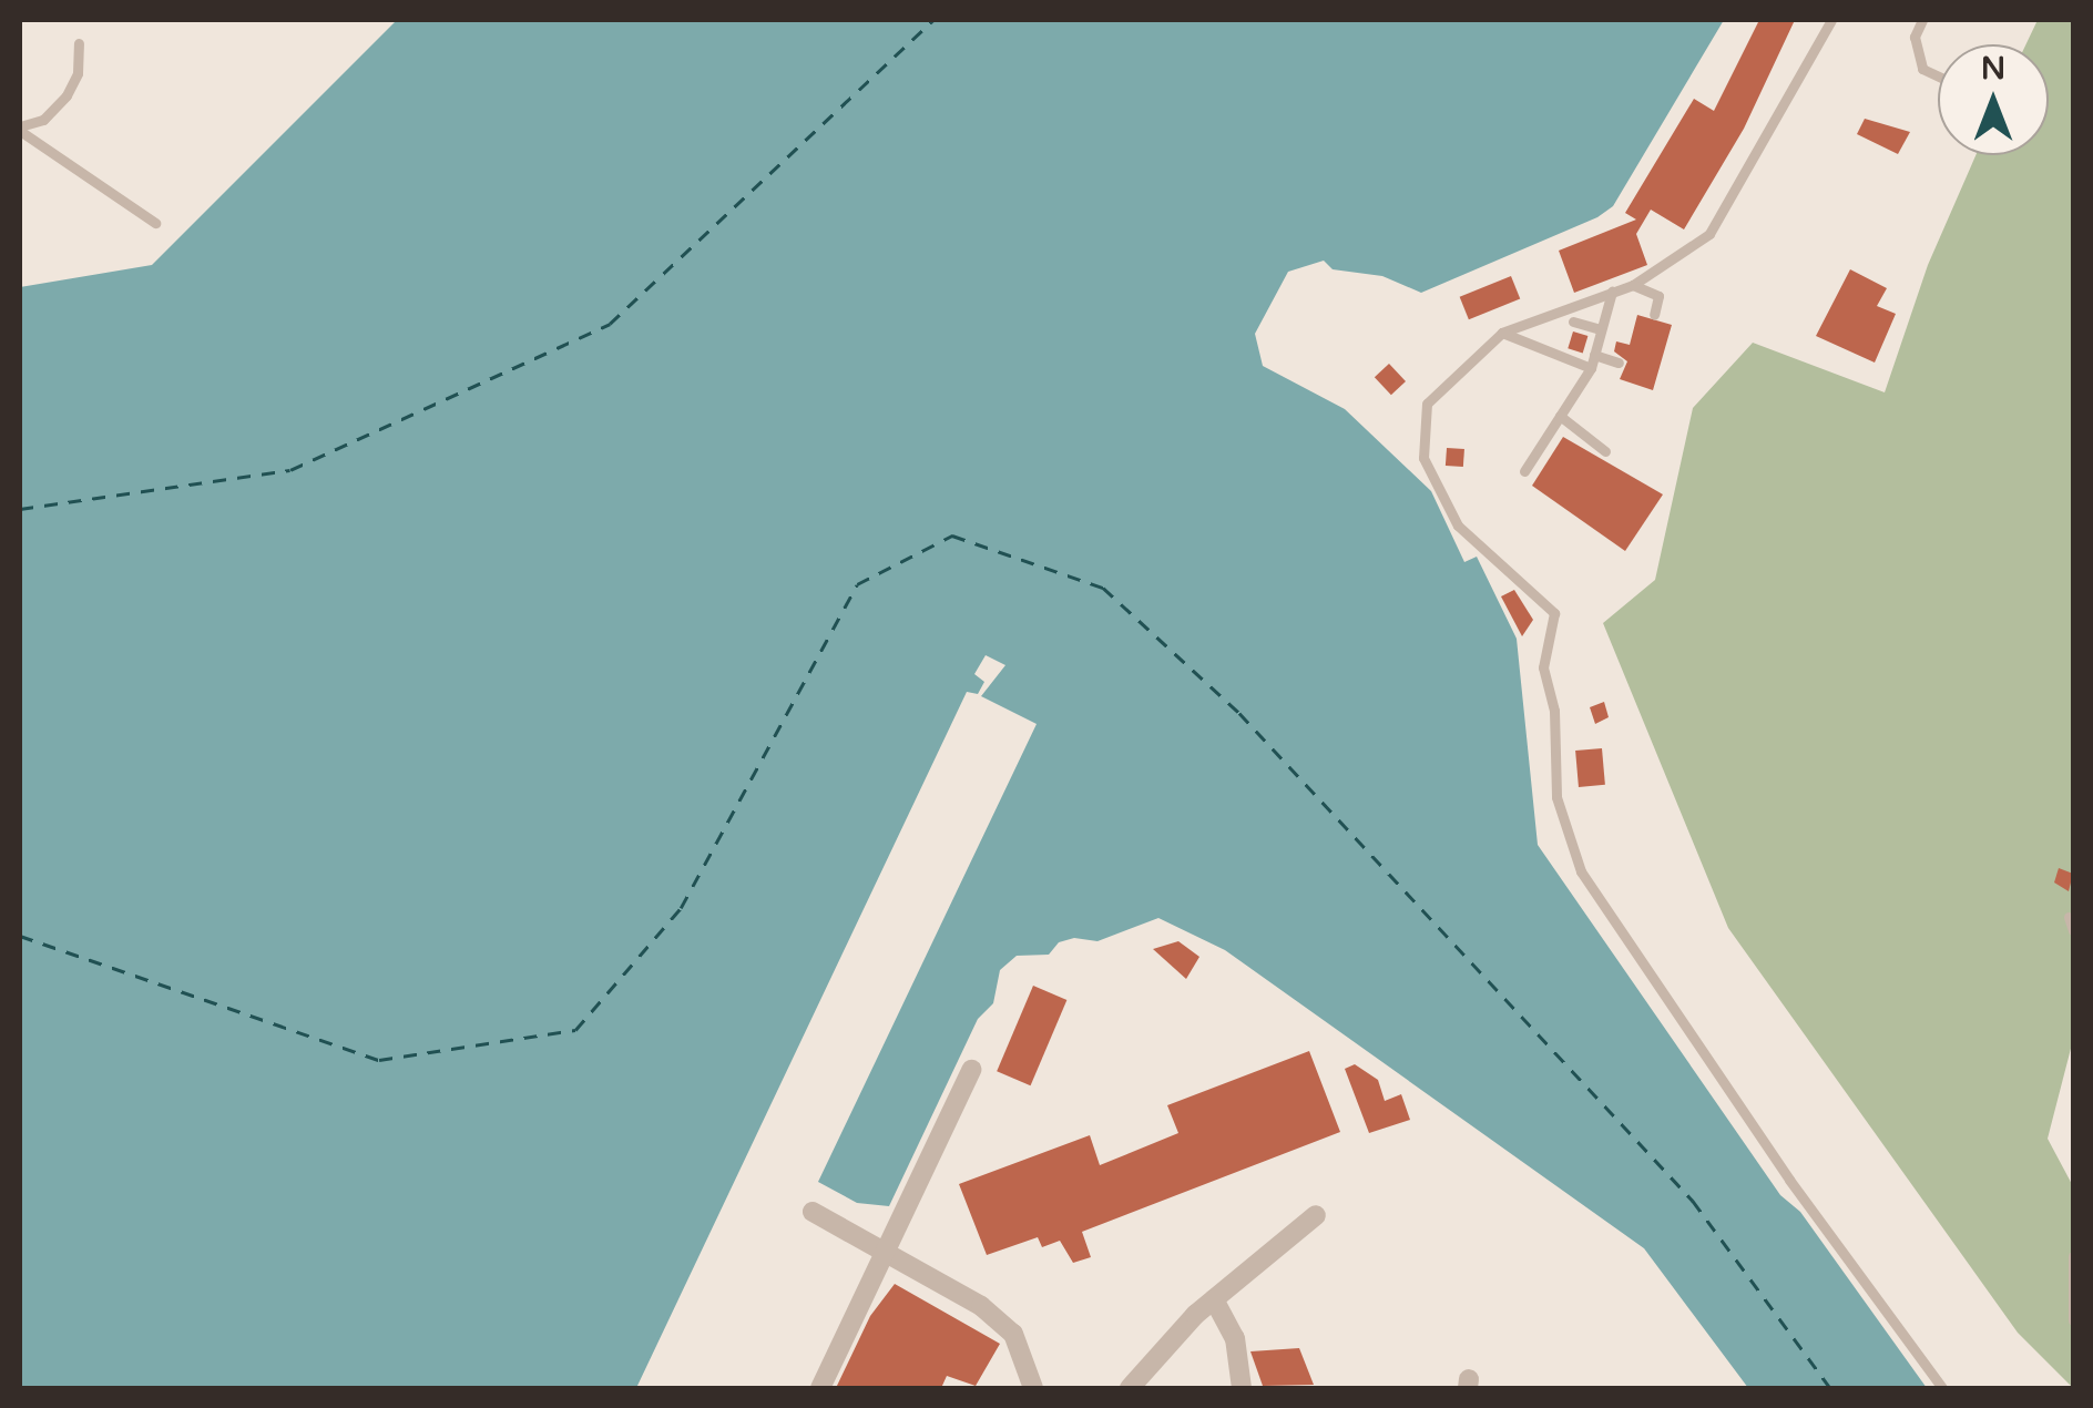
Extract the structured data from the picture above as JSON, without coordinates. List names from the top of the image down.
{
  "north": "top"
}
